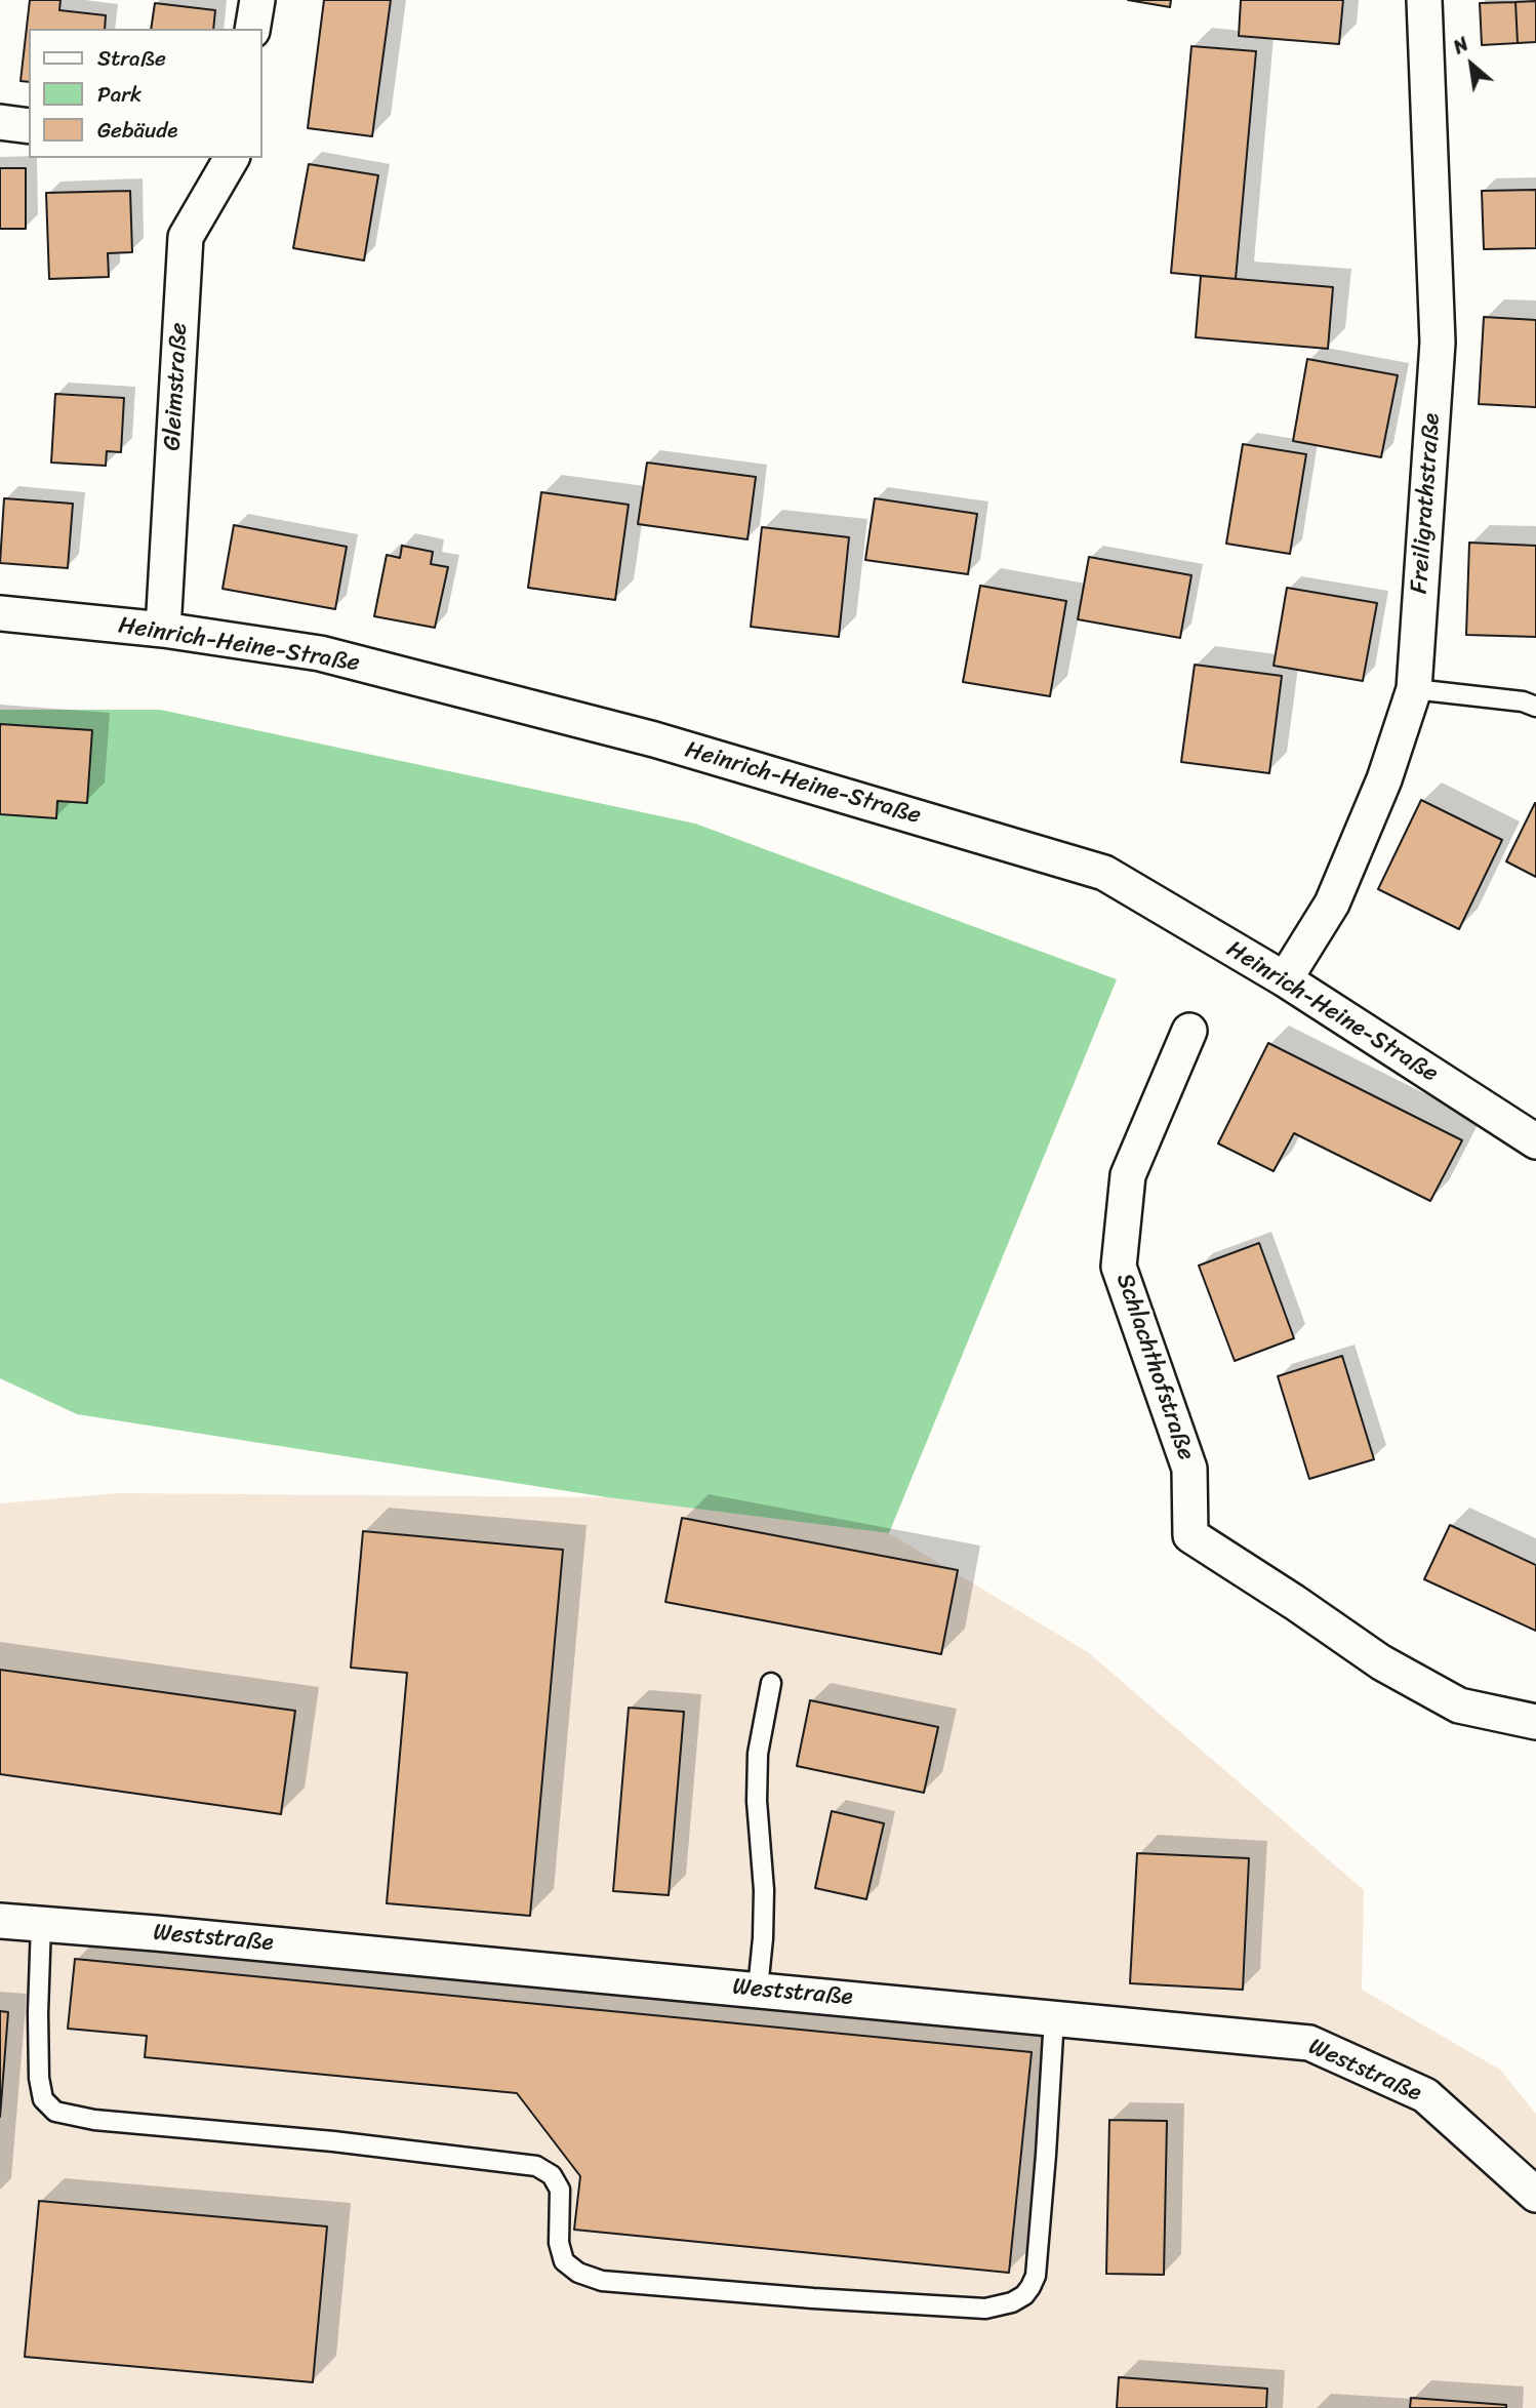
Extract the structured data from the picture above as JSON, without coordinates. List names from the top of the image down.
{
  "streets": {
    "street": [
      "Gleimstraße",
      "Freiligrathstraße",
      "Heinrich-Heine-Straße",
      "Schlachthofstraße",
      "Weststraße"
    ]
  },
  "crossings": [
    ["Gleimstraße", "Heinrich-Heine-Straße"],
    ["Freiligrathstraße", "Heinrich-Heine-Straße"]
  ],
  "legend": ["Straße", "Park", "Gebäude"],
  "north": "top left"
}
